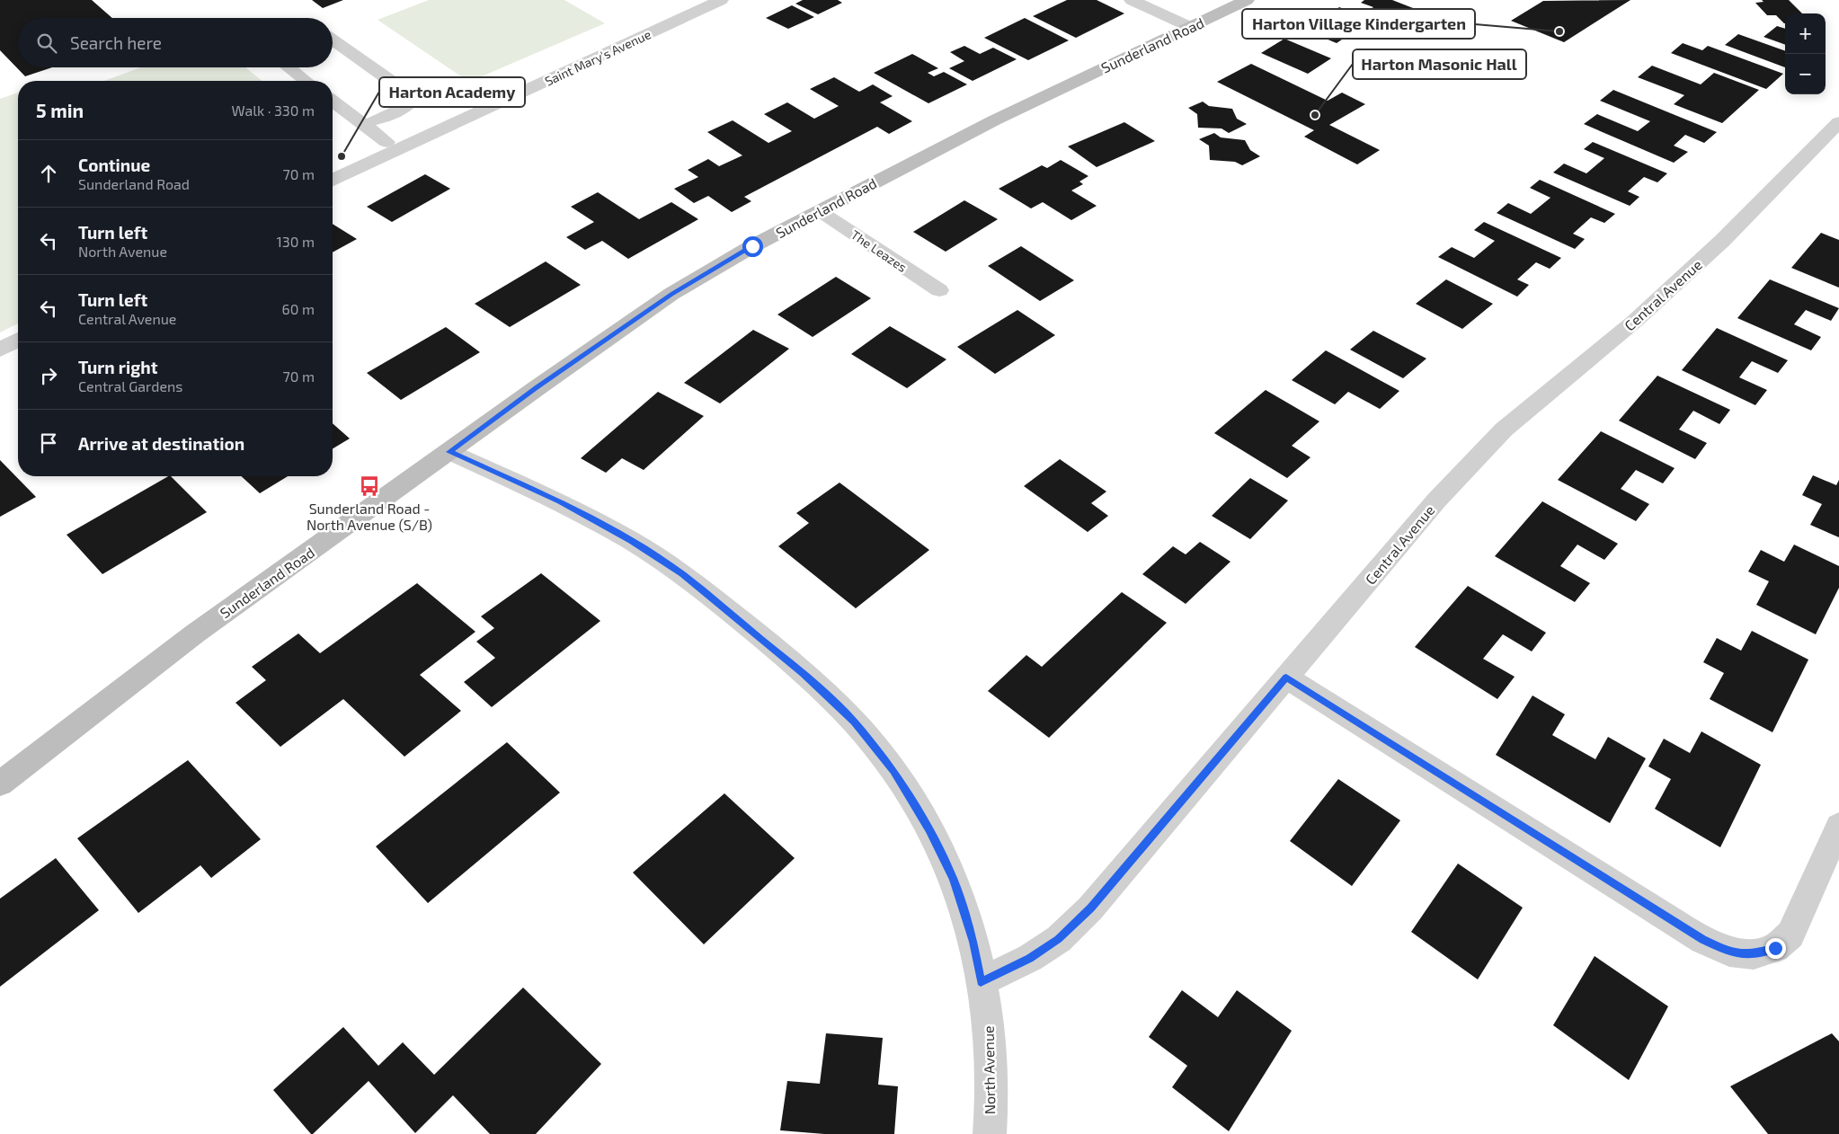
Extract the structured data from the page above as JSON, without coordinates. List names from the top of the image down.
{
  "streets": {
    "street": [
      "Sunderland Road",
      "Saint Mary's Avenue",
      "The Leazes",
      "Central Avenue",
      "North Avenue"
    ]
  },
  "crossings": [
    ["Sunderland Road", "The Leazes"],
    ["Sunderland Road", "North Avenue"],
    ["Central Avenue", "North Avenue"]
  ],
  "places": {
    "other": ["Harton Village Kindergarten", "Harton Masonic Hall", "Harton Academy"],
    "bus stop": ["Sunderland Road - North Avenue (S/B)"]
  },
  "page": {
    "map_buttons": ["+", "−"],
    "search": "Search here",
    "heading": ["5 min", "Walk · 330 m"],
    "list": [
      ["Continue", "Sunderland Road", "70 m"],
      ["Turn left", "North Avenue", "130 m"],
      ["Turn left", "Central Avenue", "60 m"],
      ["Turn right", "Central Gardens", "70 m"],
      "Arrive at destination"
    ]
  }
}
